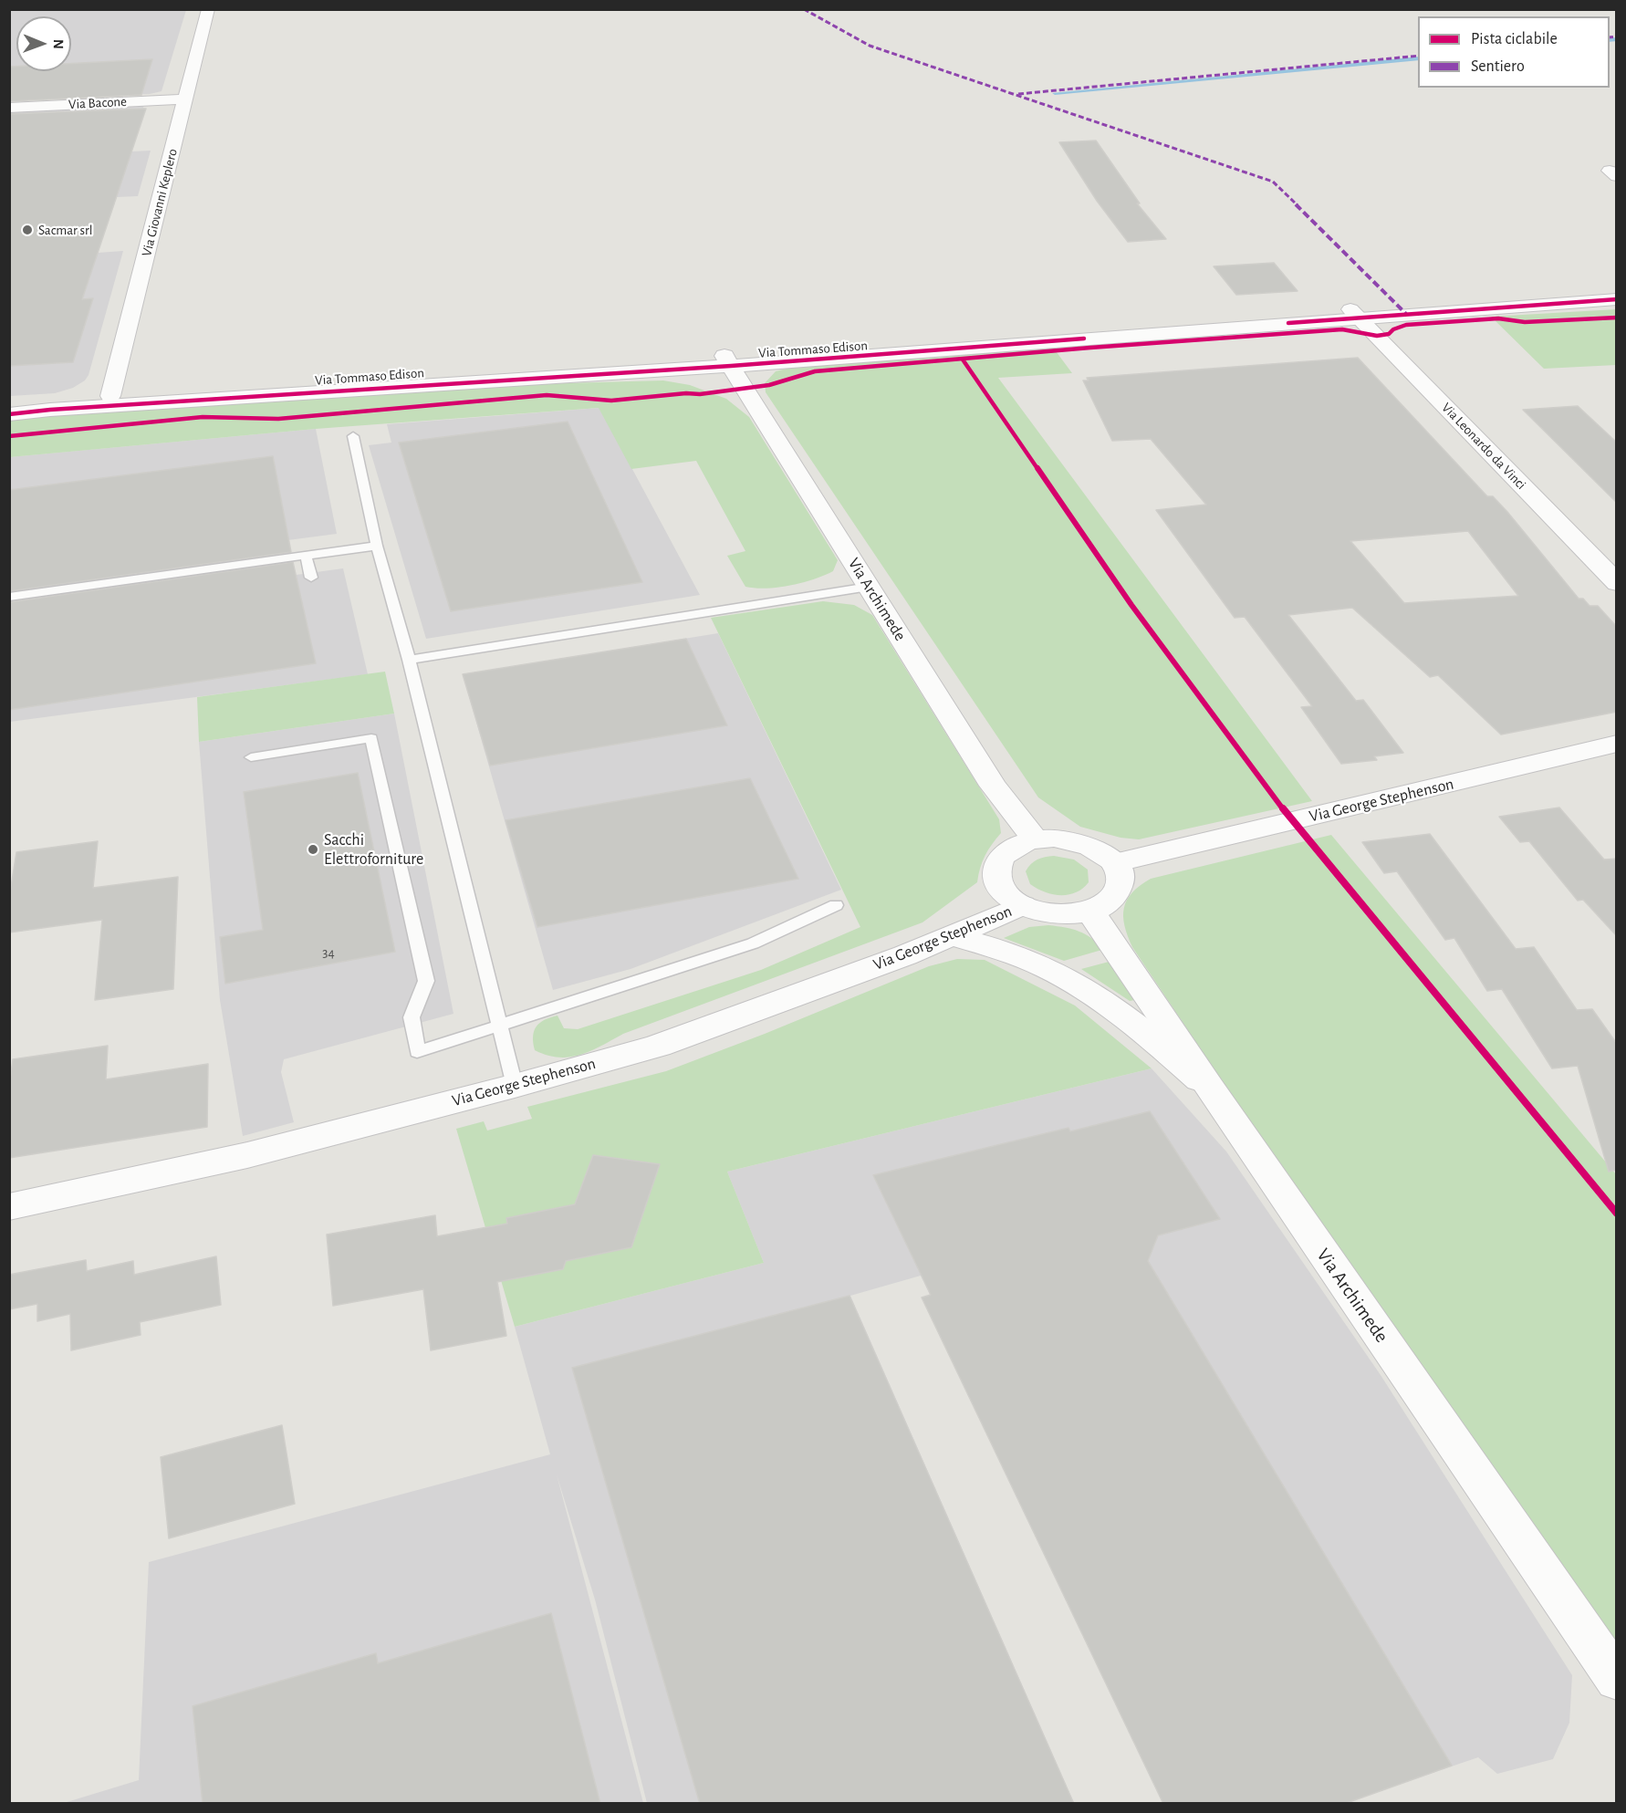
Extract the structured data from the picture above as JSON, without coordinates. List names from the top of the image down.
{
  "streets": {
    "street": [
      "Via Bacone",
      "Via Giovanni Keplero",
      "Via Tommaso Edison",
      "Via Leonardo da Vinci",
      "Via Archimede",
      "Via George Stephenson"
    ]
  },
  "crossings": [
    ["Via Bacone", "Via Giovanni Keplero"],
    ["Via Giovanni Keplero", "Via Tommaso Edison"],
    ["Via Tommaso Edison", "Via Leonardo da Vinci"],
    ["Via Tommaso Edison", "Via Archimede"],
    ["Via Archimede", "Via George Stephenson"]
  ],
  "places": ["Sacmar srl", "Sacchi Elettroforniture"],
  "house_numbers": ["34"],
  "legend": ["Pista ciclabile", "Sentiero"],
  "north": "right"
}
